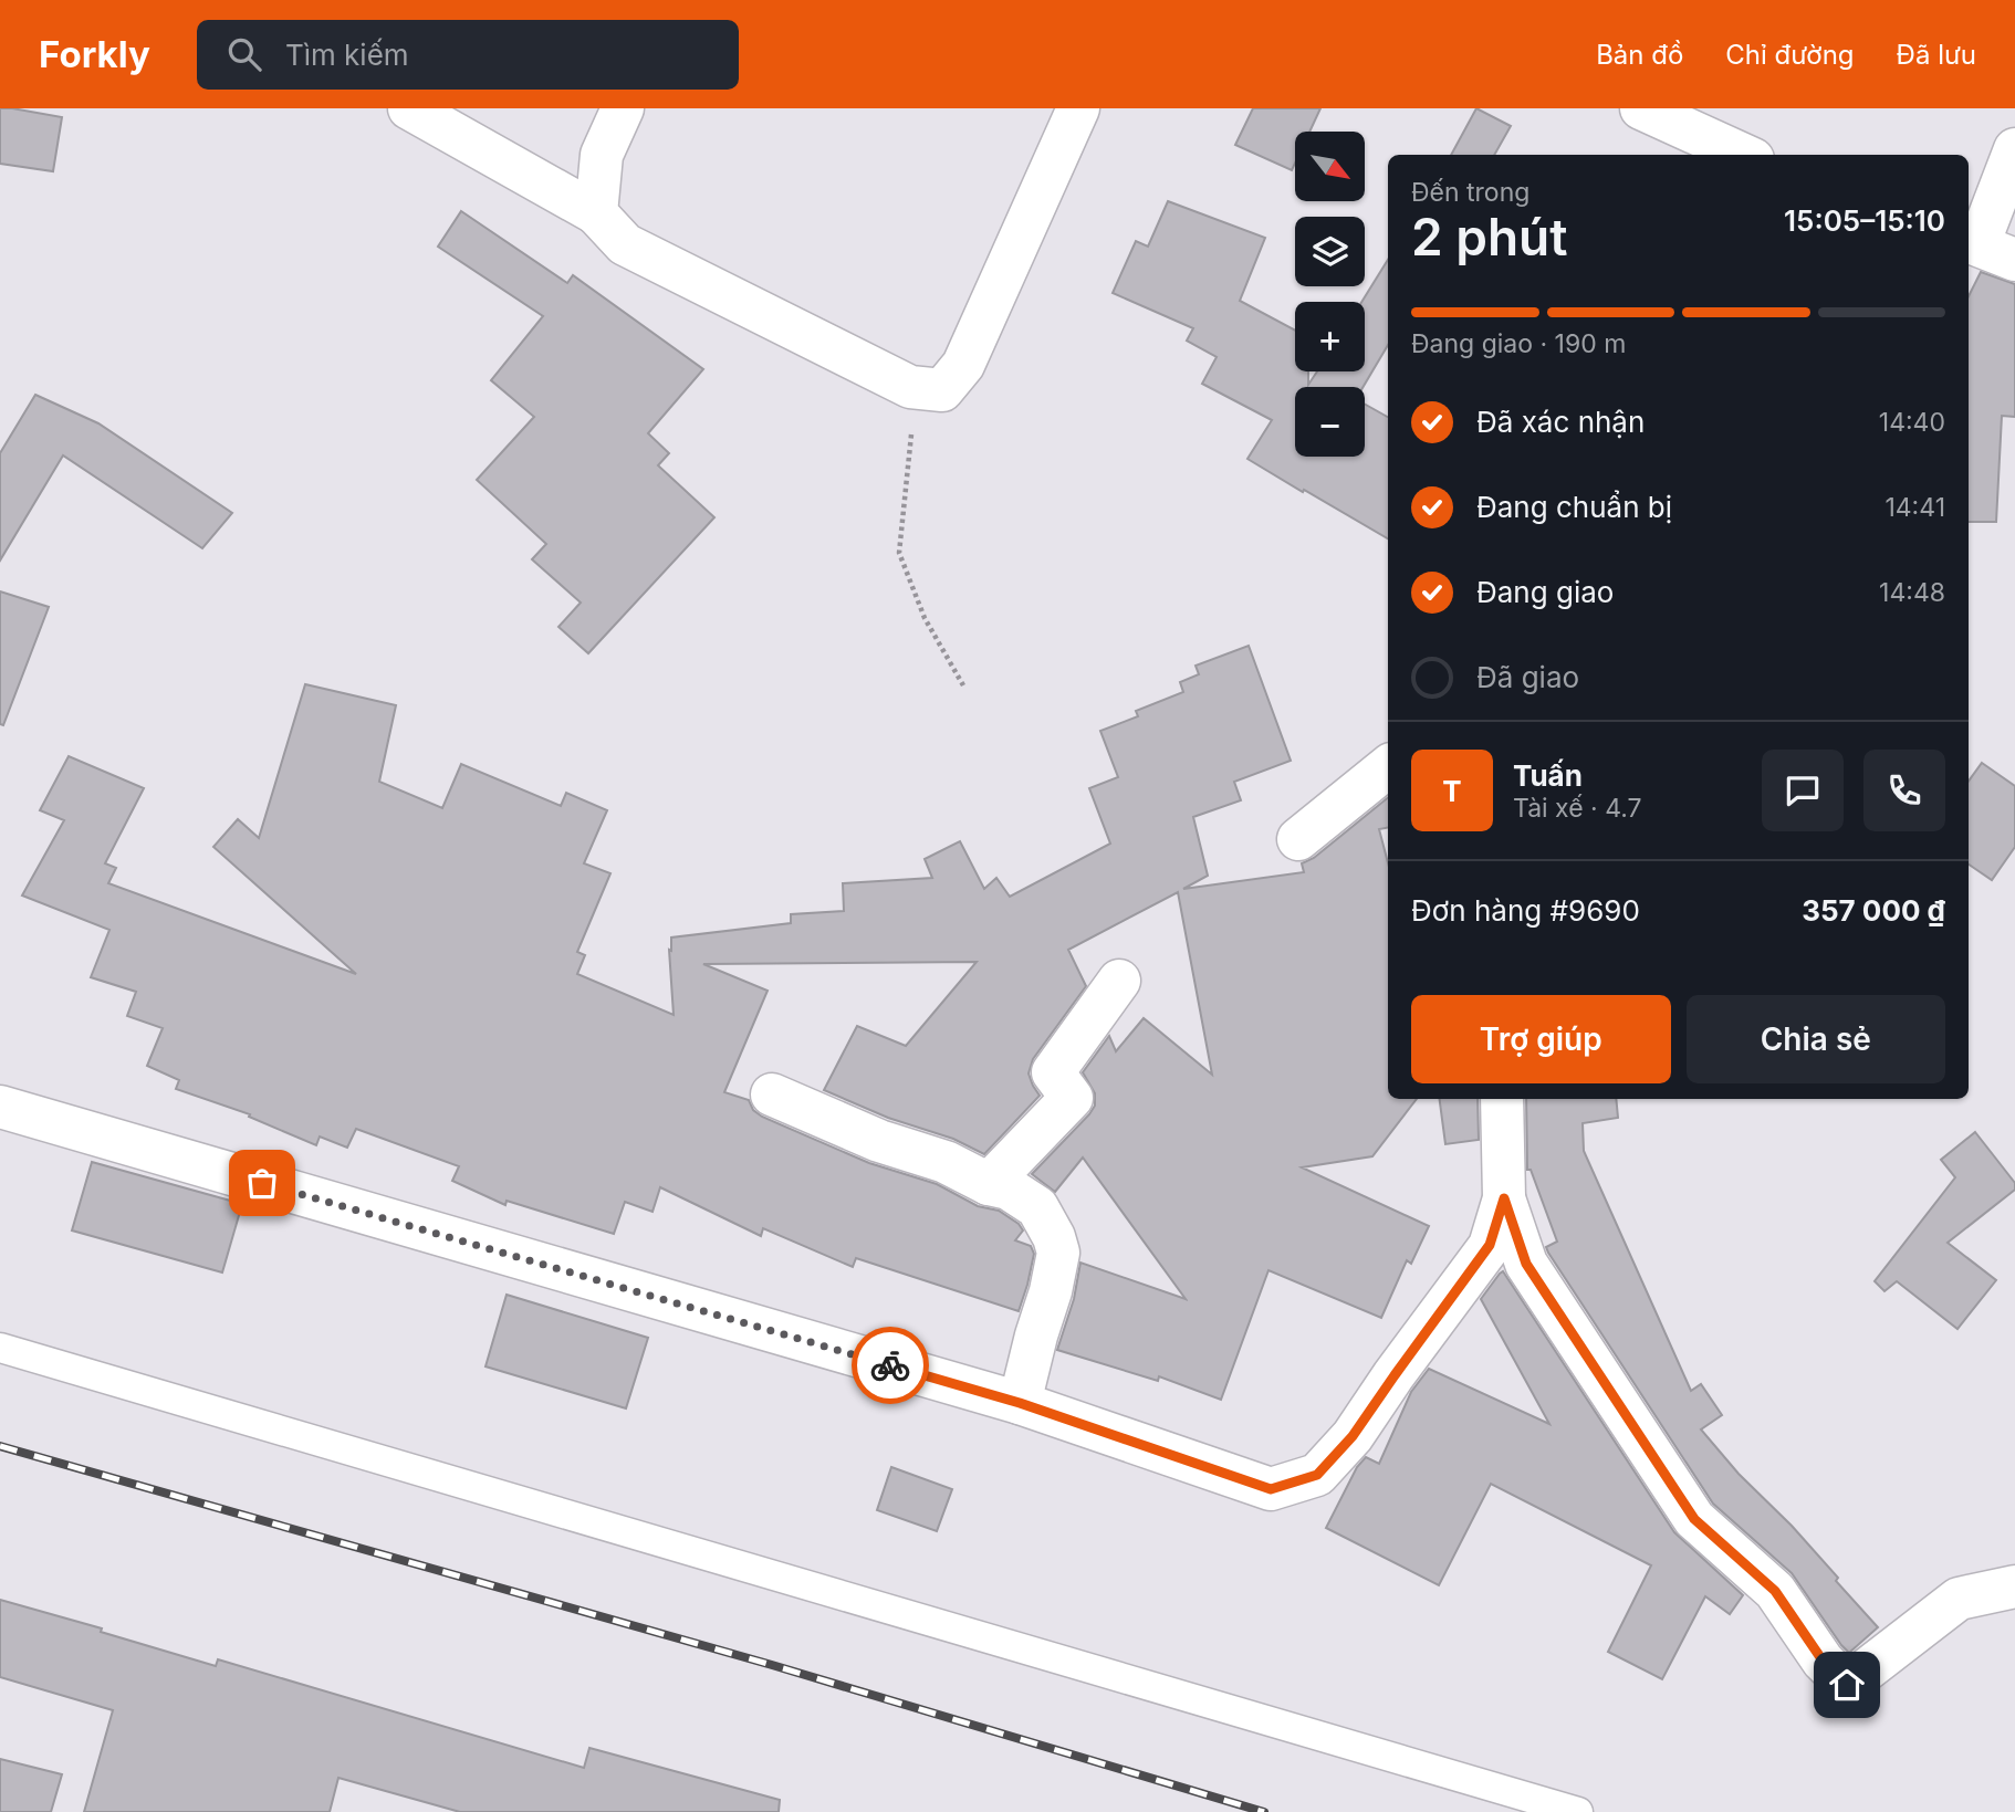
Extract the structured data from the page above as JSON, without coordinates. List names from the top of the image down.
{
  "north": "bottom right",
  "page": {
    "header": "Forkly",
    "search": "Tìm kiếm",
    "nav": ["Bản đồ", "Chỉ đường", "Đã lưu"],
    "map_buttons": ["+", "−"],
    "heading": ["2 phút", "Đến trong", "15:05–15:10"],
    "panel": [
      "Tuấn",
      "Tài xế · 4.7",
      "Đơn hàng #9690",
      "357 000 ₫"
    ],
    "bar": "Đang giao · 190 m",
    "list": [
      ["Đã xác nhận", "14:40"],
      ["Đang chuẩn bị", "14:41"],
      ["Đang giao", "14:48"],
      "Đã giao"
    ],
    "round": "T",
    "buttons": ["Trợ giúp", "Chia sẻ"]
  }
}
